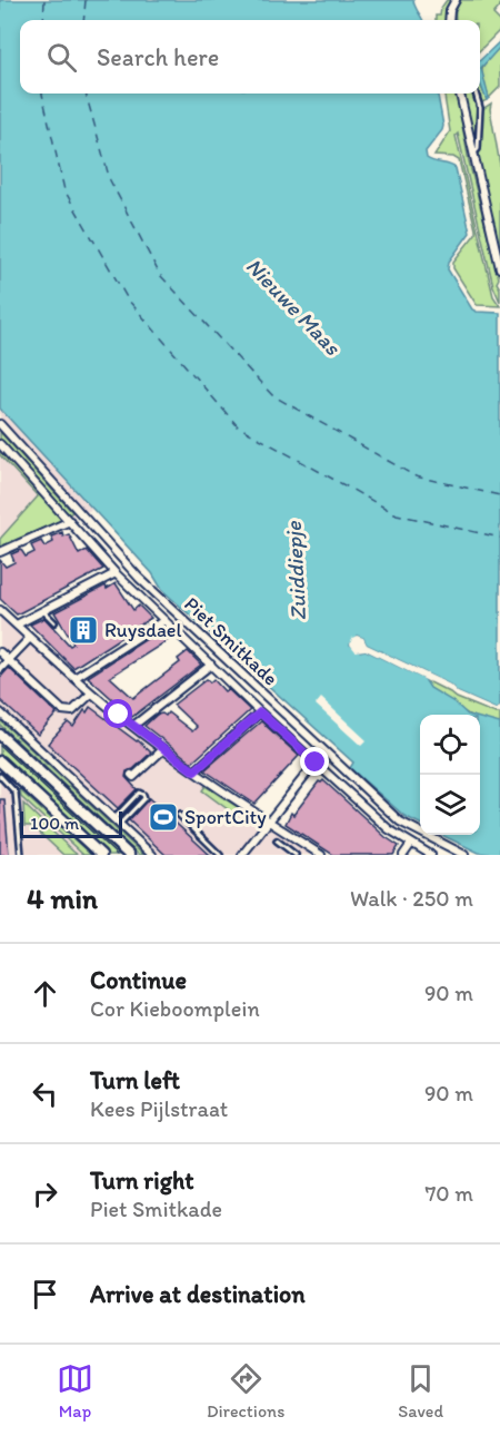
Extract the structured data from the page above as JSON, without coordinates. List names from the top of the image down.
{
  "streets": {
    "street": ["Piet Smitkade"]
  },
  "water": ["Nieuwe Maas", "Zuiddiepje"],
  "places": {
    "building": ["Ruysdael"],
    "sports": ["SportCity"]
  },
  "scale_bar": "100 m",
  "page": {
    "search": "Search here",
    "scale": "100 m",
    "heading": ["4 min", "Walk · 250 m"],
    "list": [
      ["Continue", "Cor Kieboomplein", "90 m"],
      ["Turn left", "Kees Pijlstraat", "90 m"],
      ["Turn right", "Piet Smitkade", "70 m"],
      "Arrive at destination"
    ],
    "nav": ["Map", "Directions", "Saved"]
  }
}
